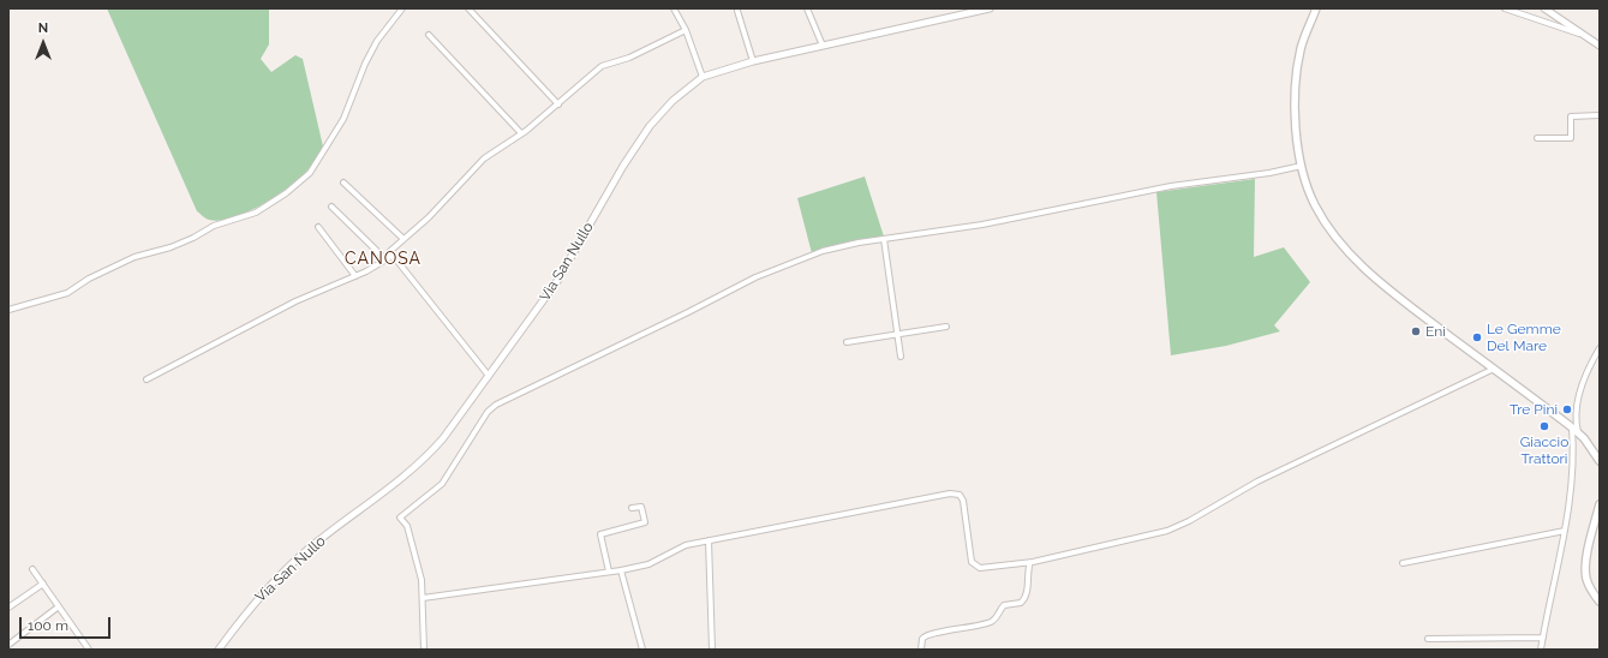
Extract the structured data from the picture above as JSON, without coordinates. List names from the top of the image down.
{
  "streets": {
    "street": ["Via San Nullo"]
  },
  "districts": ["CANOSA"],
  "places": [
    "Eni",
    "Le Gemme Del Mare",
    "Tre Pini",
    "Giaccio Trattori"
  ],
  "scale_bar": "100 m",
  "north": "top"
}
